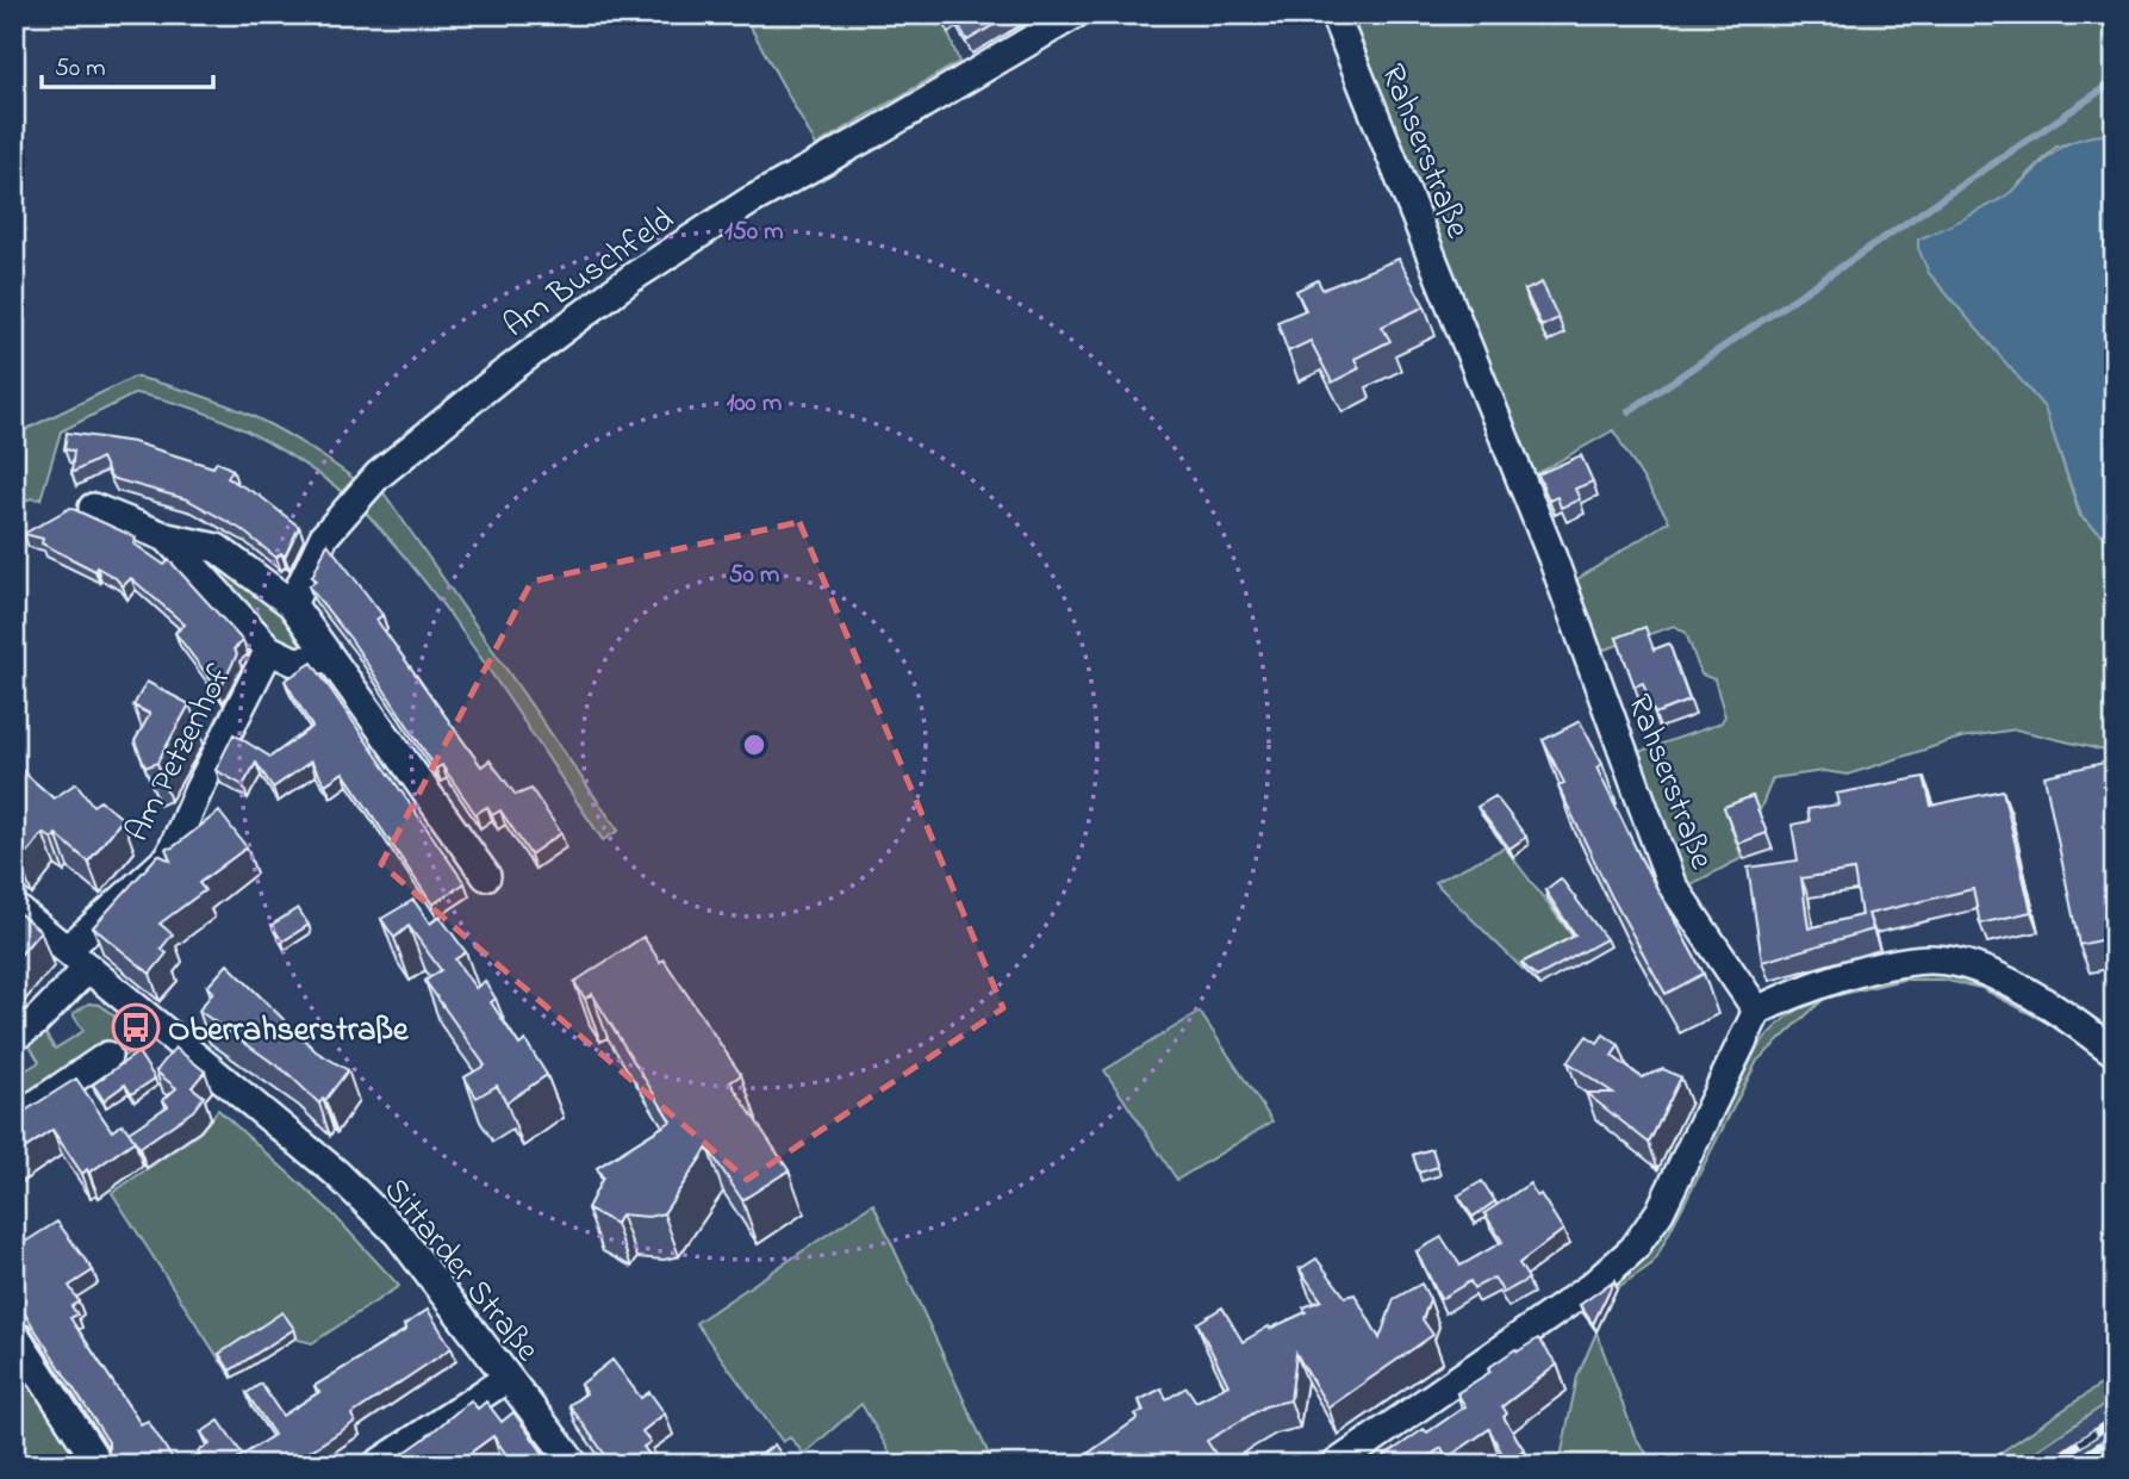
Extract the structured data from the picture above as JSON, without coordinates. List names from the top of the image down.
{
  "streets": {
    "street": [
      "Rahserstraße",
      "Am Buschfeld",
      "Am Petzenhof",
      "Sittarder Straße"
    ]
  },
  "crossings": [
    ["Am Buschfeld", "Am Petzenhof"],
    ["Am Petzenhof", "Sittarder Straße"]
  ],
  "places": {
    "bus stop": ["Oberrahserstraße"]
  },
  "scale_bar": "50 m",
  "rings": ["150 m", "100 m", "50 m"]
}
